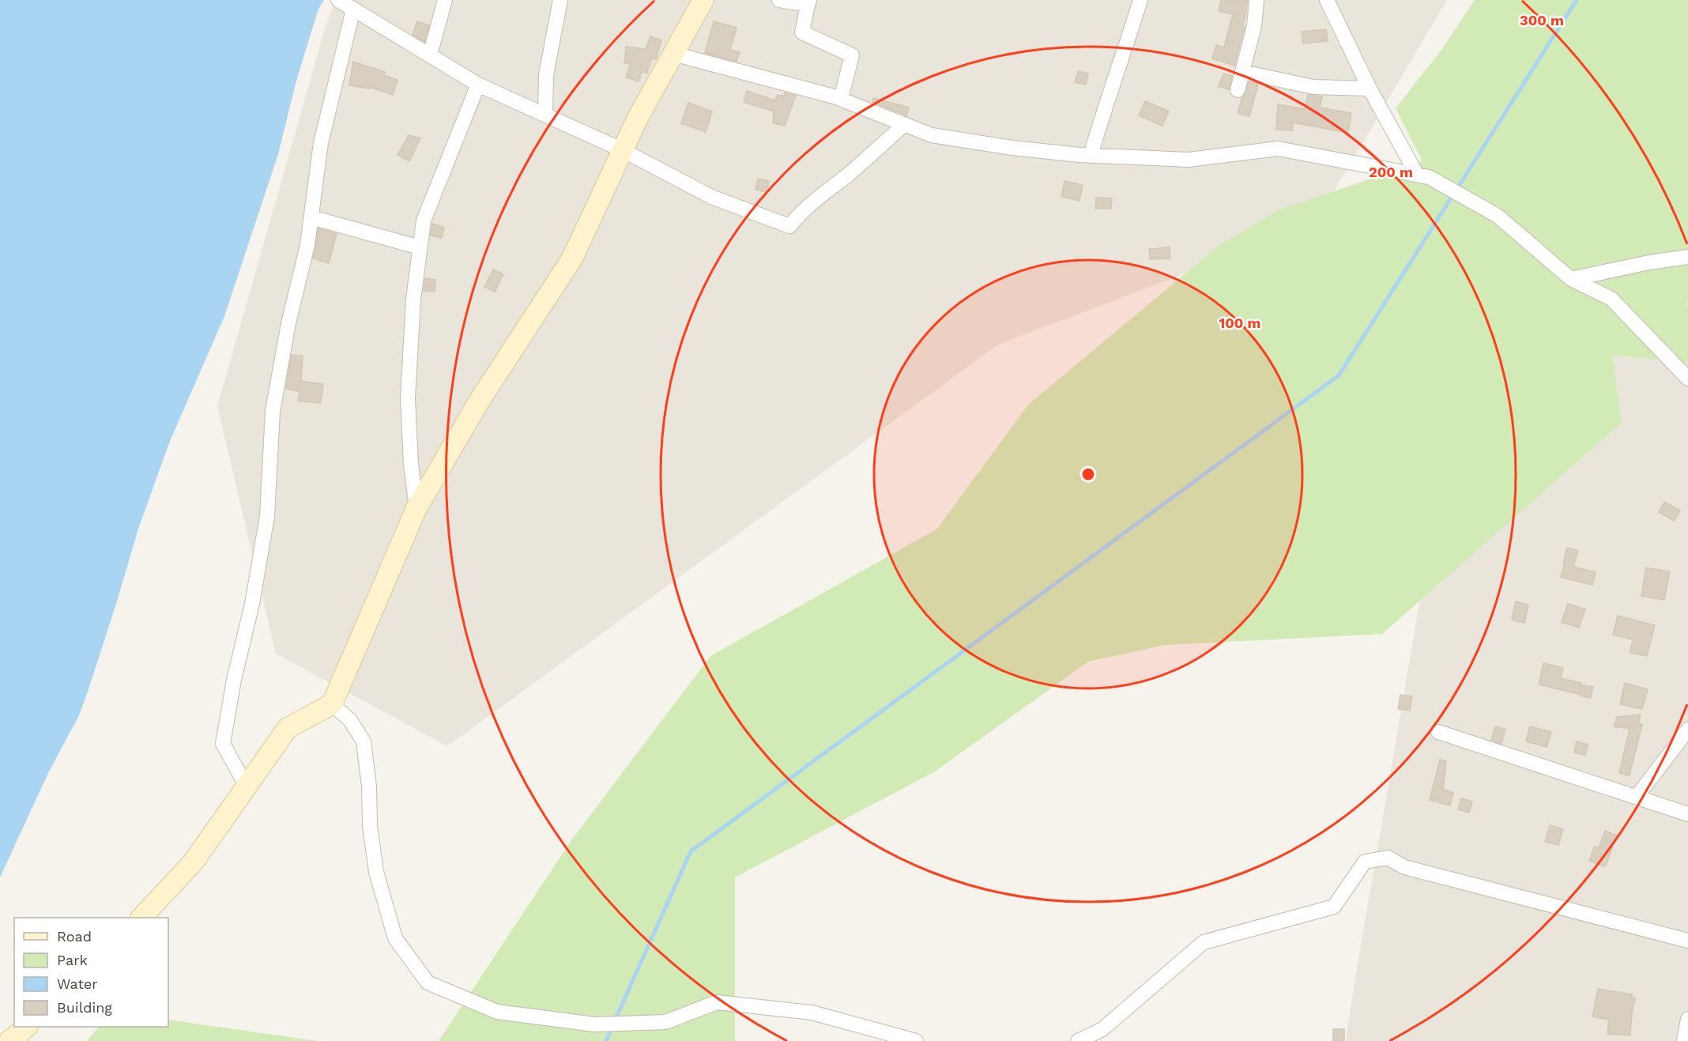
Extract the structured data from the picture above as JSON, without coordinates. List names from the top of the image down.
{
  "legend": [
    "Road",
    "Park",
    "Water",
    "Building"
  ],
  "rings": ["300 m", "200 m", "100 m"]
}
